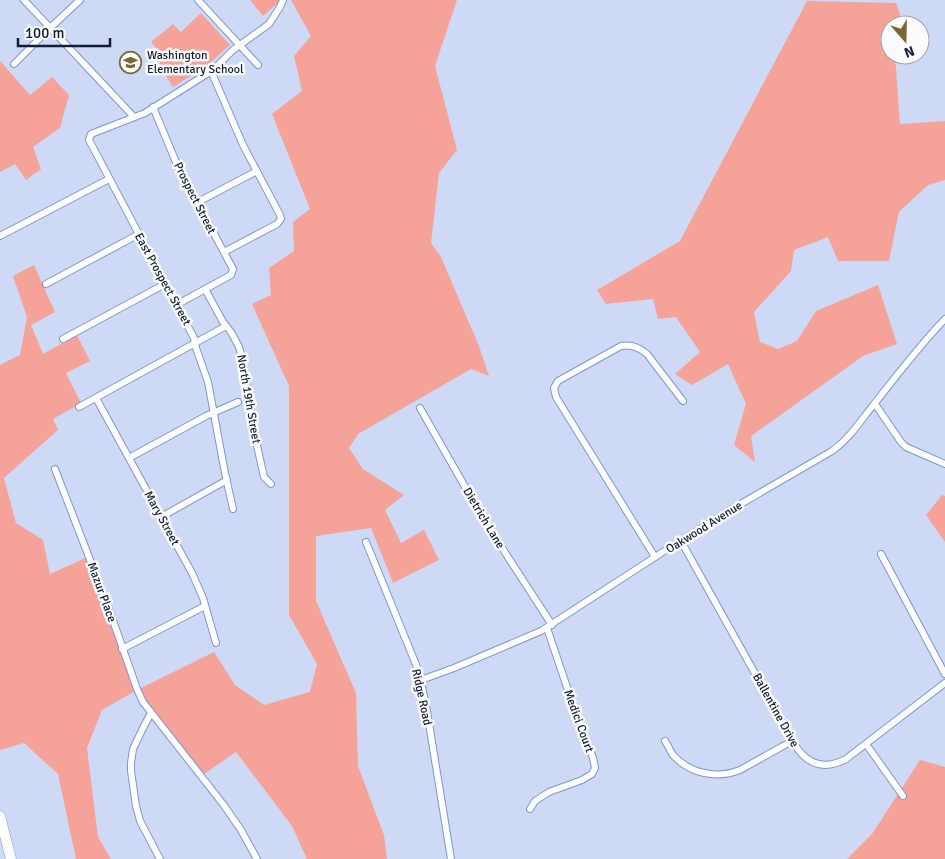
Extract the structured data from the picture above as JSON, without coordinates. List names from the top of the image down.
{
  "streets": {
    "street": [
      "Prospect Street",
      "East Prospect Street",
      "North 19th Street",
      "Mary Street",
      "Dietrich Lane",
      "Oakwood Avenue",
      "Mazur Place",
      "Ridge Road",
      "Ballentine Drive",
      "Medici Court"
    ]
  },
  "crossings": [
    ["Prospect Street", "North 19th Street"],
    ["Dietrich Lane", "Oakwood Avenue"],
    ["Dietrich Lane", "Medici Court"],
    ["Oakwood Avenue", "Ridge Road"],
    ["Oakwood Avenue", "Ballentine Drive"],
    ["Oakwood Avenue", "Medici Court"]
  ],
  "places": {
    "school or university": ["Washington Elementary School"]
  },
  "scale_bar": "100 m",
  "north": "bottom"
}
